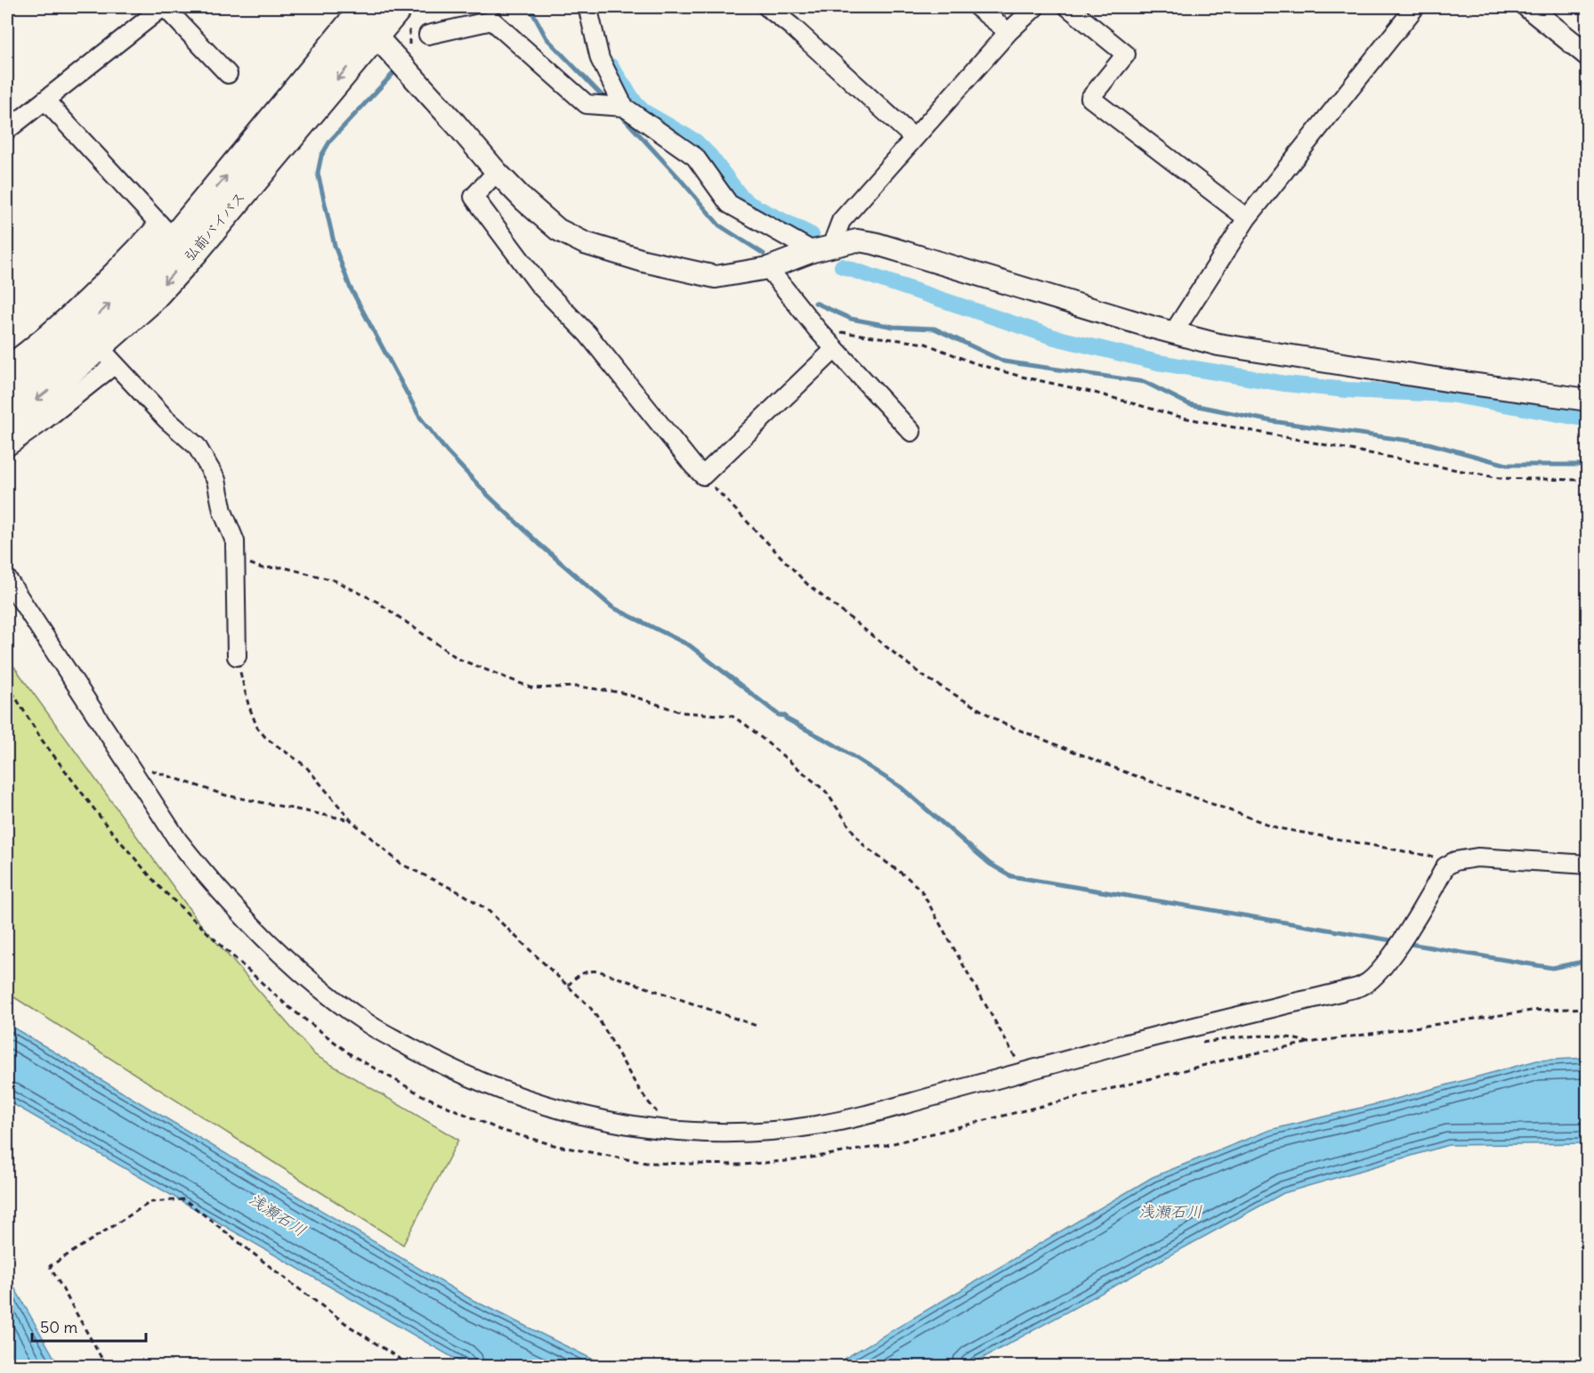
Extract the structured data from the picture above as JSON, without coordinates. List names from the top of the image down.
{
  "streets": {
    "highway": ["弘前バイパス"]
  },
  "water": ["浅瀬石川"],
  "scale_bar": "50 m"
}
